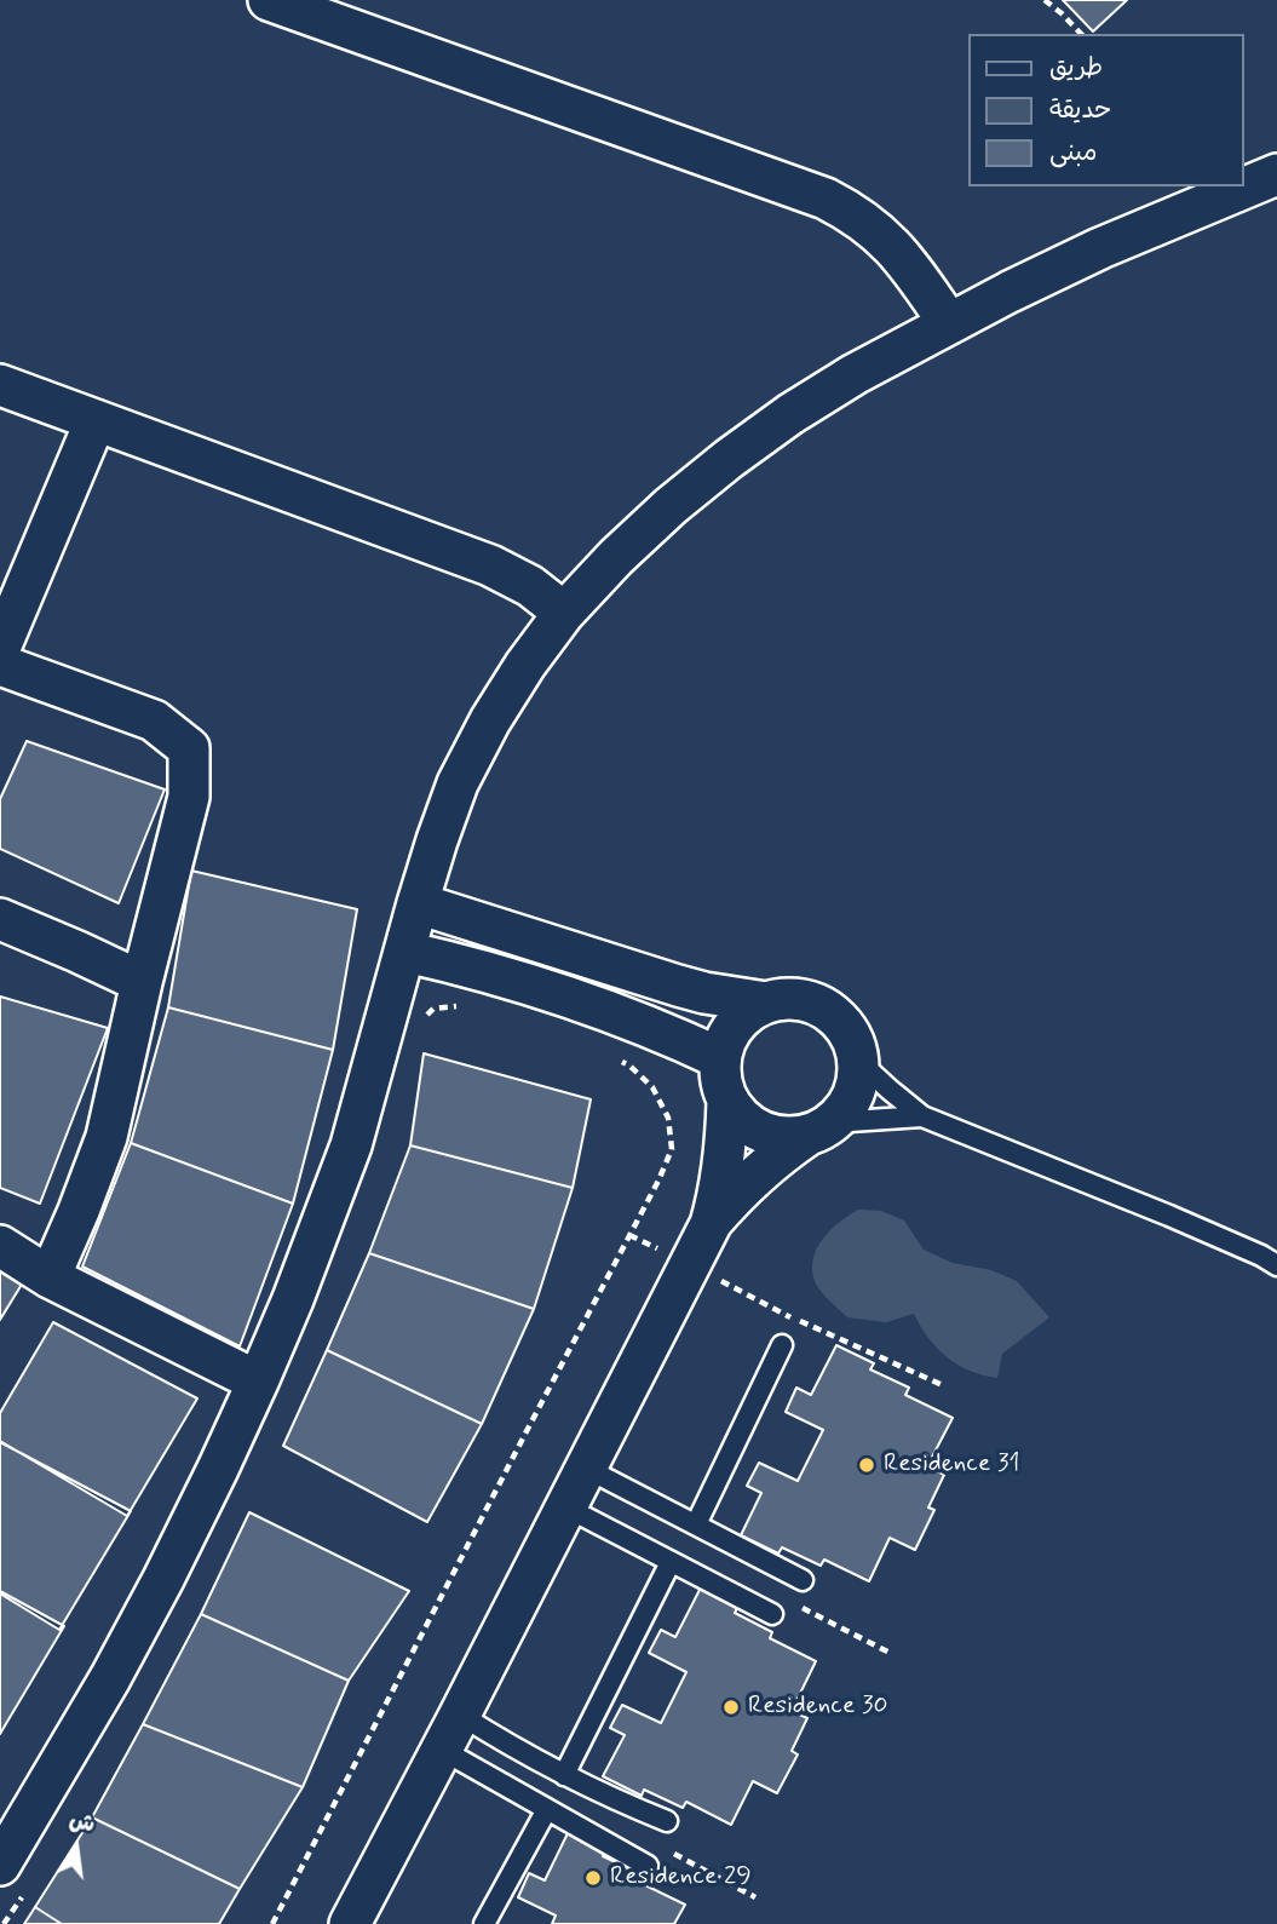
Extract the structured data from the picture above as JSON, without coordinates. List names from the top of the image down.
{
  "places": ["Residence 31", "Residence 30", "Residence 29"],
  "legend": ["طريق", "حديقة", "مبنى"],
  "north": "top"
}
